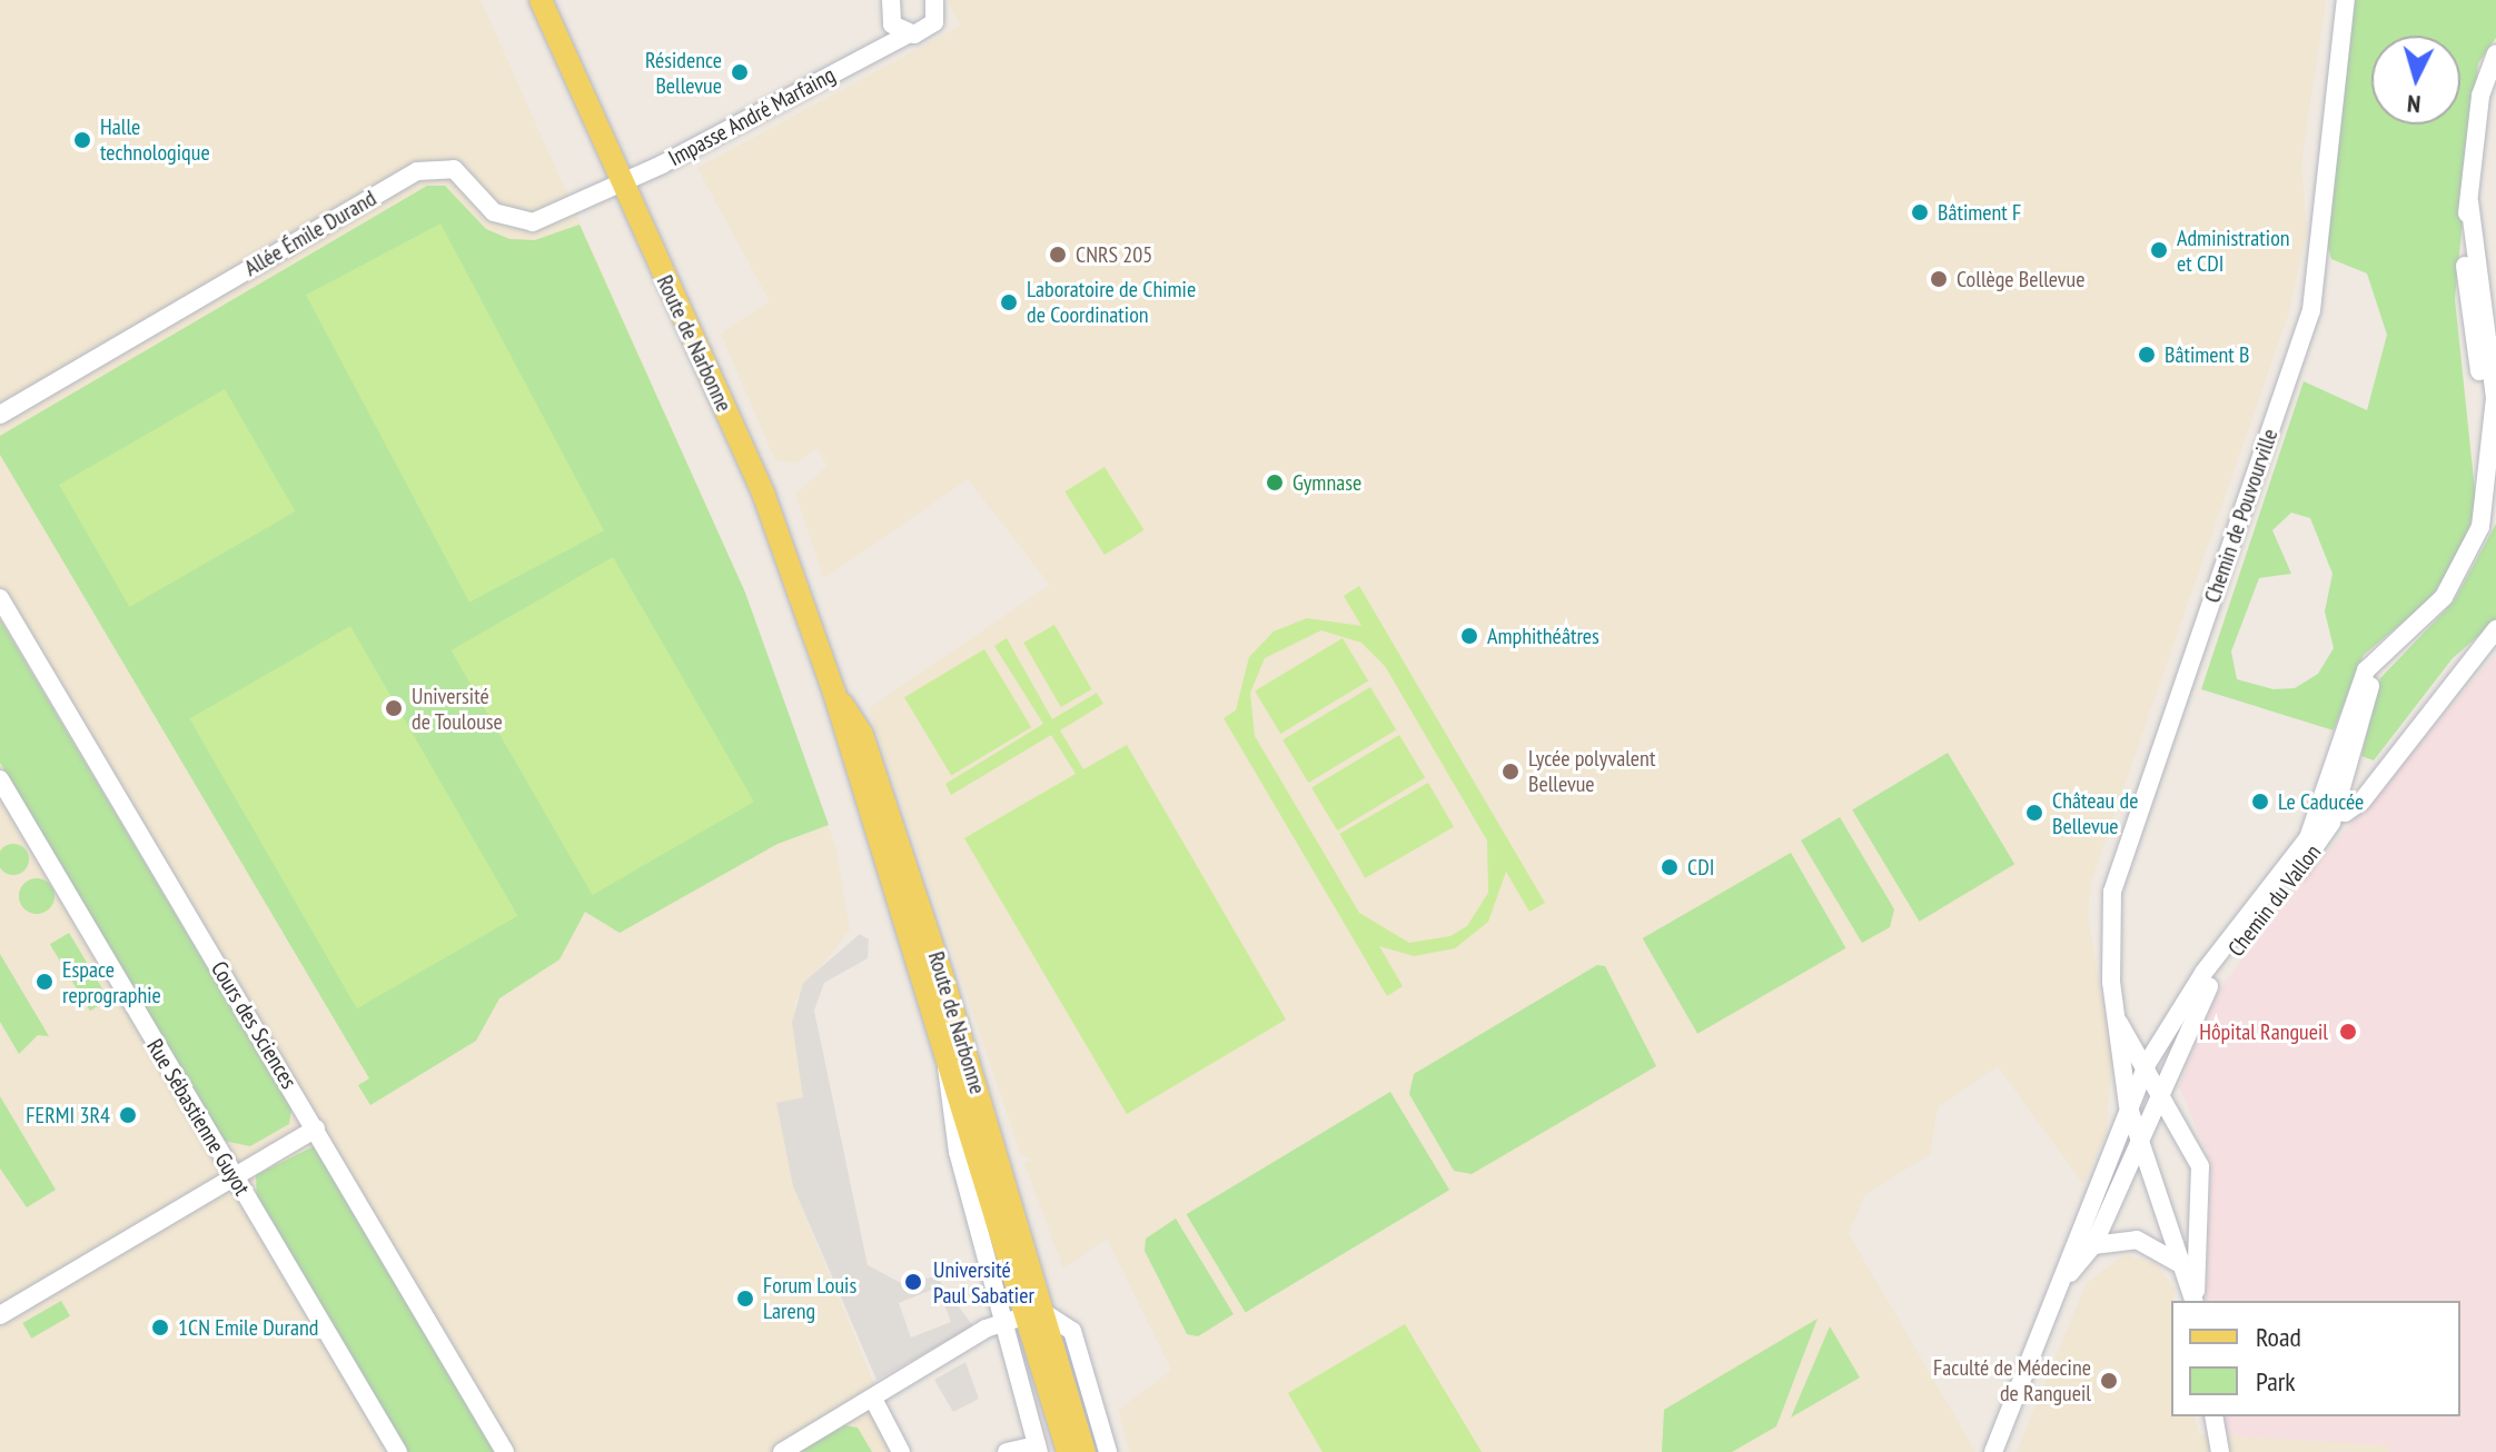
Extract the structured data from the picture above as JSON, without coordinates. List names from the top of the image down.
{
  "streets": {
    "main road": ["Route de Narbonne"],
    "street": [
      "Impasse André Marfaing",
      "Allée Émile Durand",
      "Chemin de Pouvourville",
      "Chemin du Vallon",
      "Cours des Sciences",
      "Rue Sébastienne Guyot"
    ]
  },
  "crossings": [
    ["Impasse André Marfaing", "Allée Émile Durand"],
    ["Impasse André Marfaing", "Route de Narbonne"],
    ["Allée Émile Durand", "Route de Narbonne"],
    ["Chemin de Pouvourville", "Chemin du Vallon"]
  ],
  "places": [
    "Résidence Bellevue",
    "Halle technologique",
    "Bâtiment F",
    "Administration et CDI",
    "CNRS 205",
    "Collège Bellevue",
    "Laboratoire de Chimie de Coordination",
    "Bâtiment B",
    "Gymnase",
    "Amphithéâtres",
    "Université de Toulouse",
    "Lycée polyvalent Bellevue",
    "Le Caducée",
    "Château de Bellevue",
    "CDI",
    "Espace reprographie",
    "Hôpital Rangueil",
    "FERMI 3R4",
    "Université Paul Sabatier",
    "Forum Louis Lareng",
    "1CN Emile Durand",
    "Faculté de Médecine de Rangueil"
  ],
  "legend": ["Road", "Park"],
  "north": "bottom"
}
